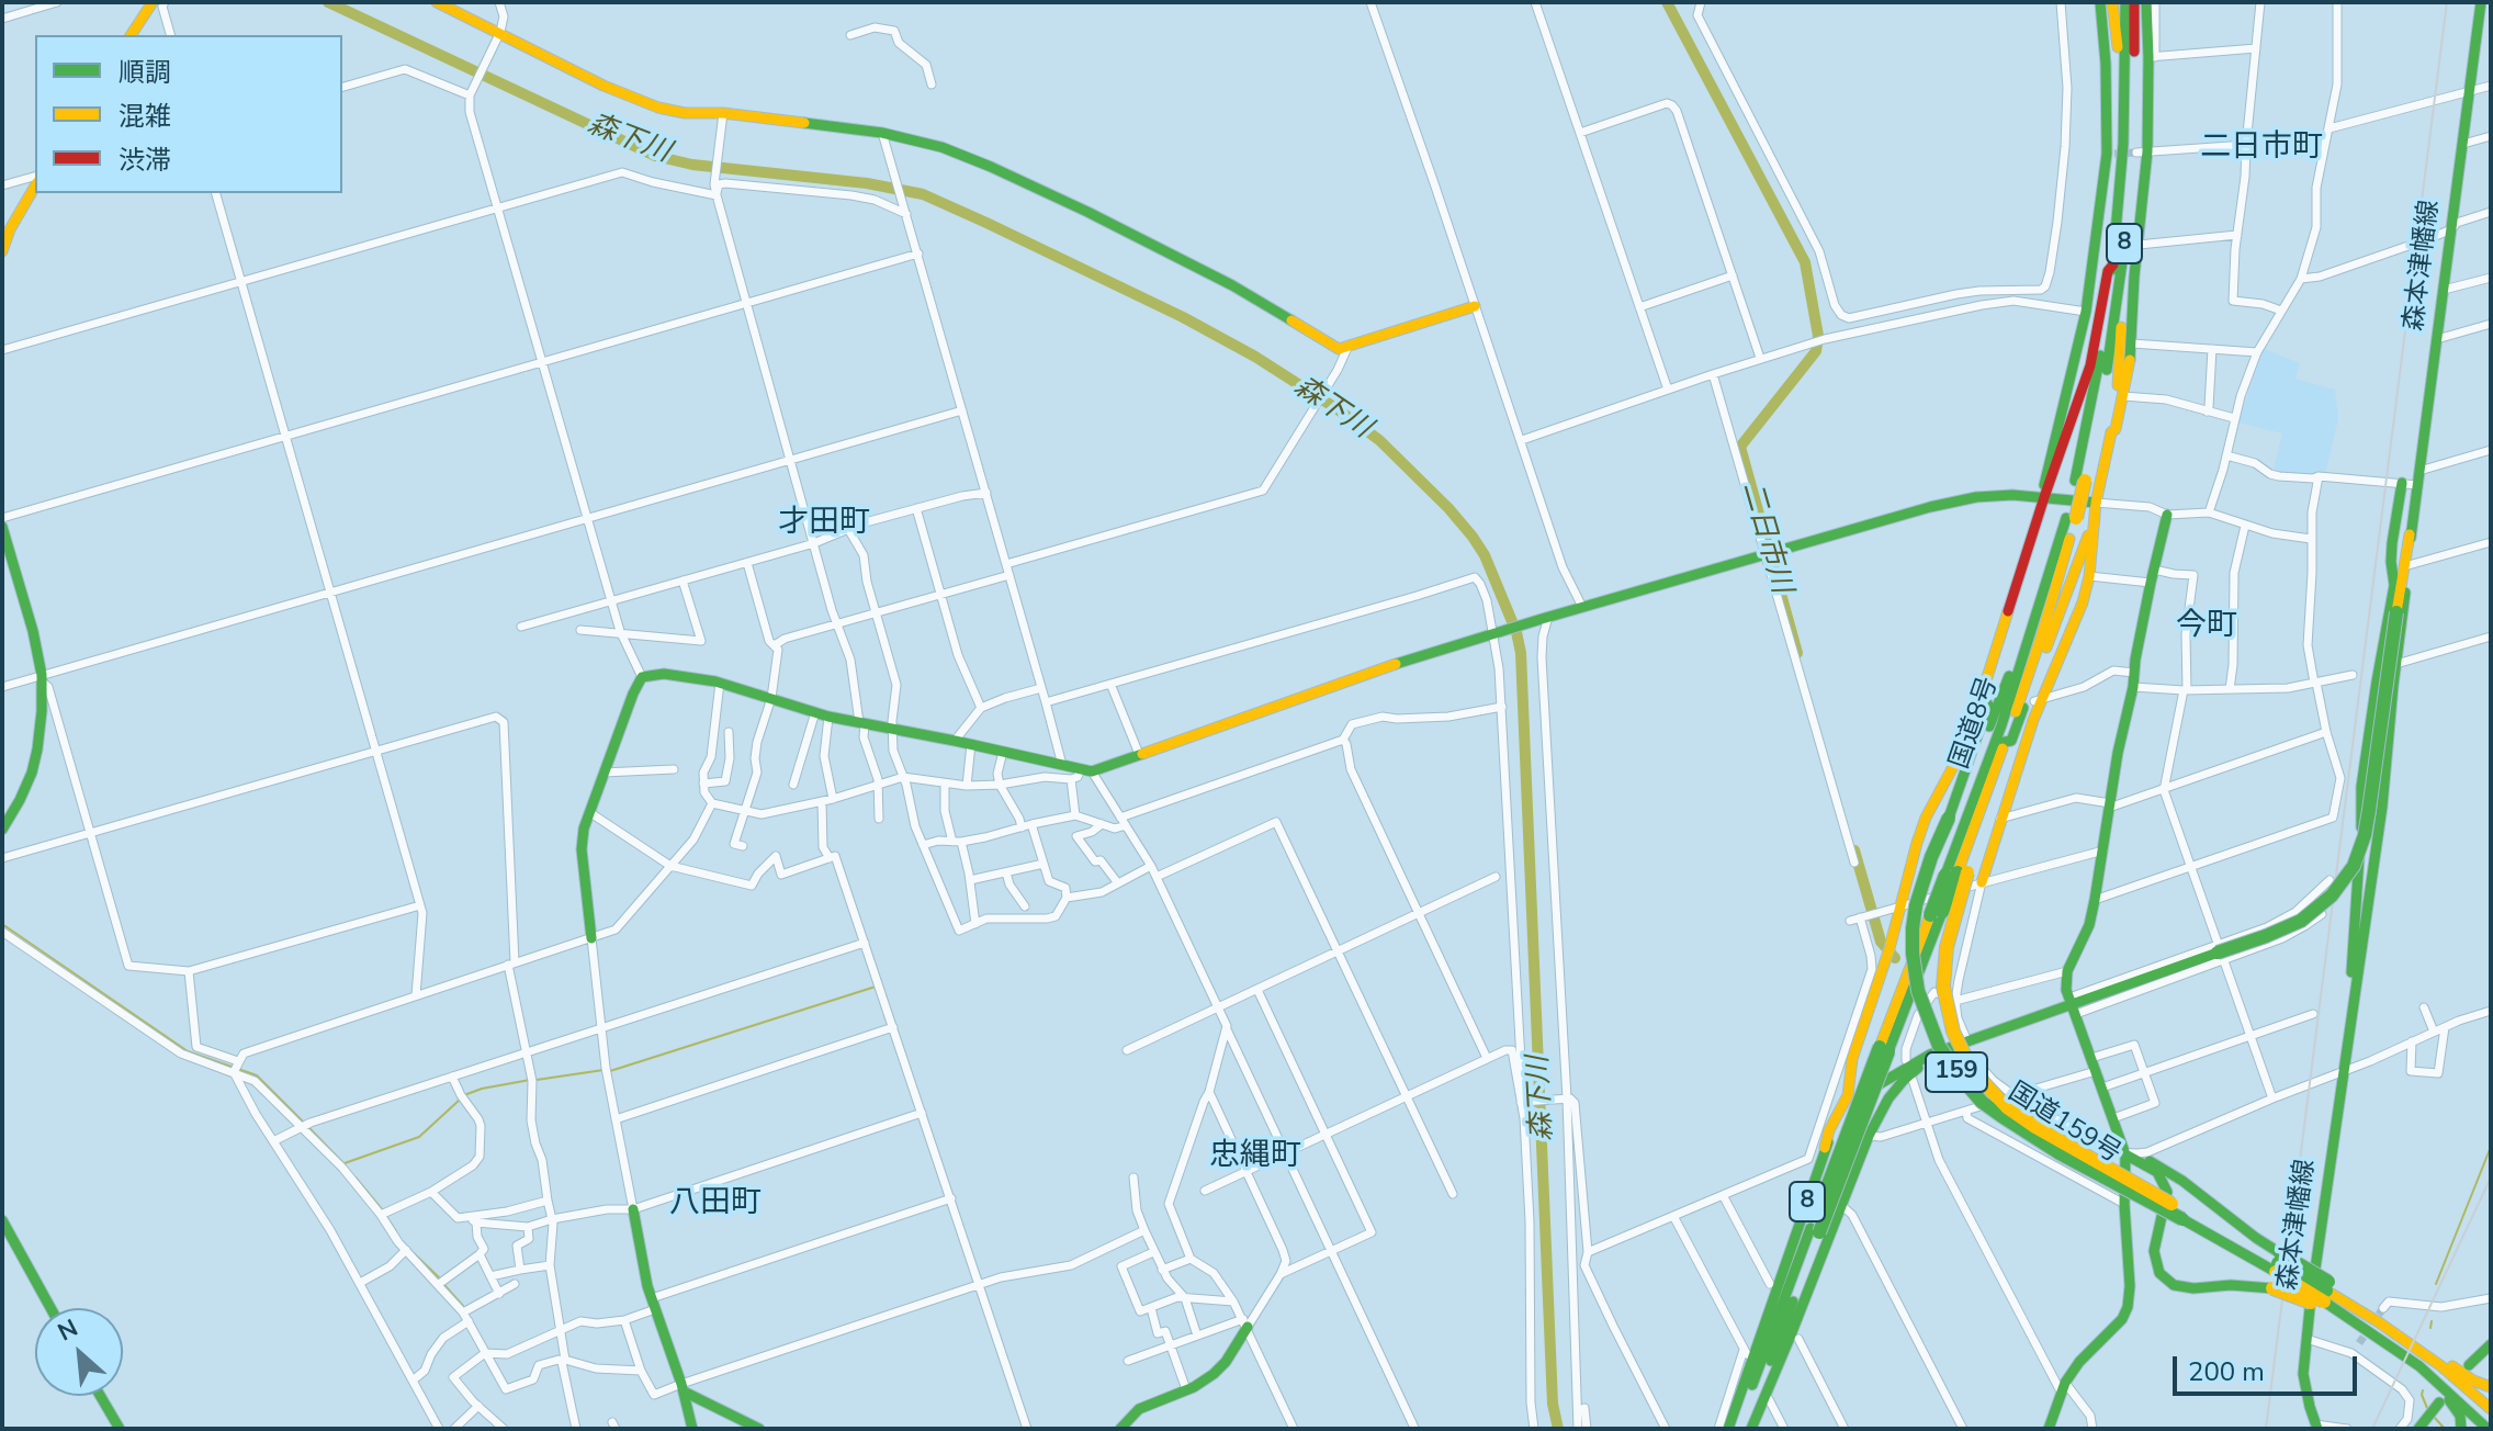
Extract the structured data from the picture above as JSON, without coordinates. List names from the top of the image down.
{
  "streets": {
    "main road": [
      "8",
      "森本津幡線",
      "国道8号",
      "159",
      "国道159号"
    ]
  },
  "crossings": [
    ["8", "森本津幡線"],
    ["8", "国道8号"],
    ["国道8号", "国道159号"],
    ["159", "国道159号"]
  ],
  "districts": [
    "二日市町",
    "才田町",
    "今町",
    "忠縄町",
    "八田町"
  ],
  "water": ["森下川", "二日市川"],
  "legend": ["順調", "混雑", "渋滞"],
  "scale_bar": "200 m",
  "north": "top left"
}
